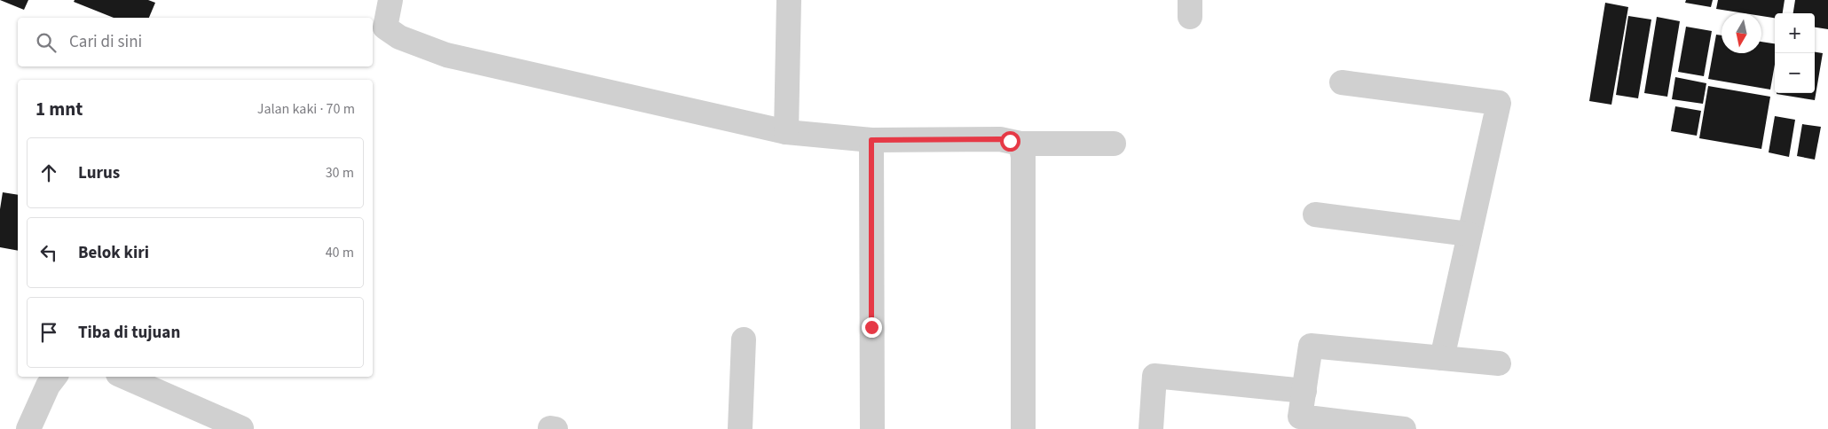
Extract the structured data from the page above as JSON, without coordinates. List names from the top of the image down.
{
  "north": "bottom",
  "page": {
    "map_buttons": ["+", "−"],
    "search": "Cari di sini",
    "heading": ["1 mnt", "Jalan kaki · 70 m"],
    "list": [
      ["Lurus", "30 m"],
      ["Belok kiri", "40 m"],
      "Tiba di tujuan"
    ]
  }
}
